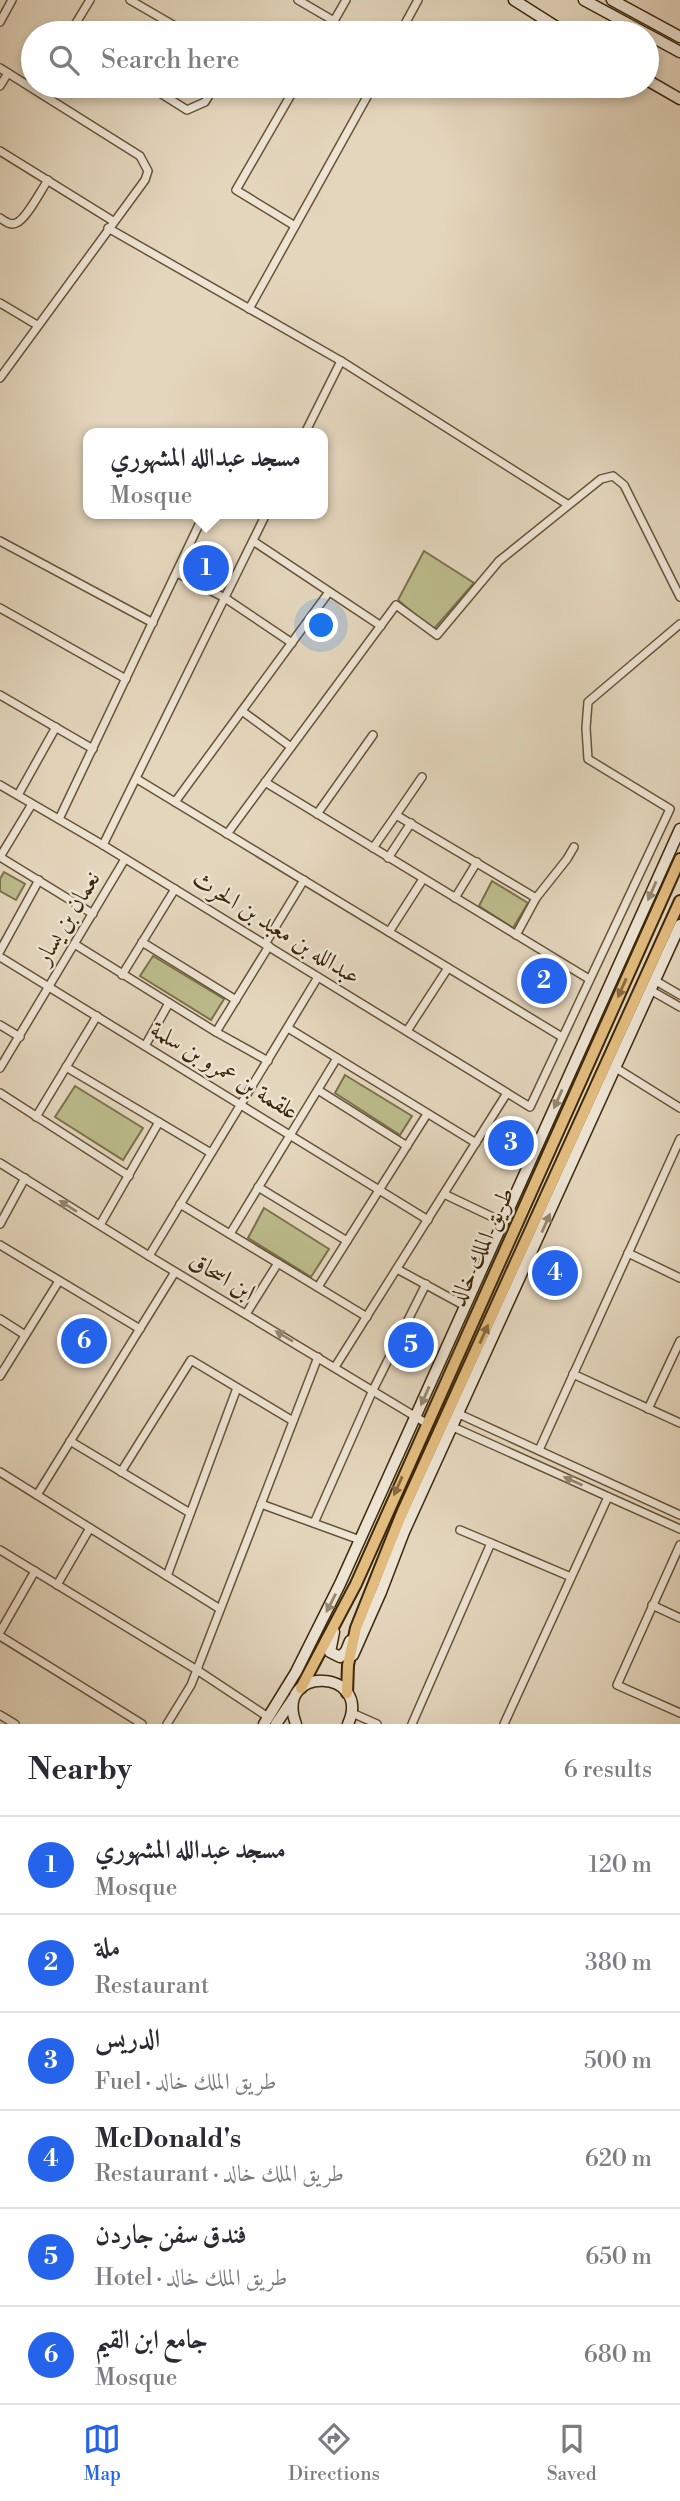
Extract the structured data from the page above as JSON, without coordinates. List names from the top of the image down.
{
  "streets": {
    "main road": ["طريق الملك خالد"],
    "street": [
      "نعمان بن يسار",
      "عبدالله بن معبد بن الحرث",
      "علقمة بن عمرو بن سلمة",
      "ابن اسحاق"
    ]
  },
  "crossings": [
    ["نعمان بن يسار", "عبدالله بن معبد بن الحرث"],
    ["نعمان بن يسار", "علقمة بن عمرو بن سلمة"],
    ["طريق الملك خالد", "ابن اسحاق"]
  ],
  "page": {
    "search": "Search here",
    "popup": ["مسجد عبدالله المشهوري", "Mosque"],
    "pins": [
      "1",
      "2",
      "3",
      "4",
      "6",
      "5"
    ],
    "heading": ["Nearby", "6 results"],
    "list": [
      {
        "mark": "1",
        "name": "مسجد عبدالله المشهوري",
        "note": "Mosque",
        "value": "120 m"
      },
      {
        "mark": "2",
        "name": "ملة",
        "note": "Restaurant",
        "value": "380 m"
      },
      {
        "mark": "3",
        "name": "الدريس",
        "note": "Fuel · طريق الملك خالد",
        "value": "500 m"
      },
      {
        "mark": "4",
        "name": "McDonald's",
        "note": "Restaurant · طريق الملك خالد",
        "value": "620 m"
      },
      {
        "mark": "5",
        "name": "فندق سفن جاردن",
        "note": "Hotel · طريق الملك خالد",
        "value": "650 m"
      },
      {
        "mark": "6",
        "name": "جامع ابن القيم",
        "note": "Mosque",
        "value": "680 m"
      }
    ],
    "nav": ["Map", "Directions", "Saved"]
  }
}
